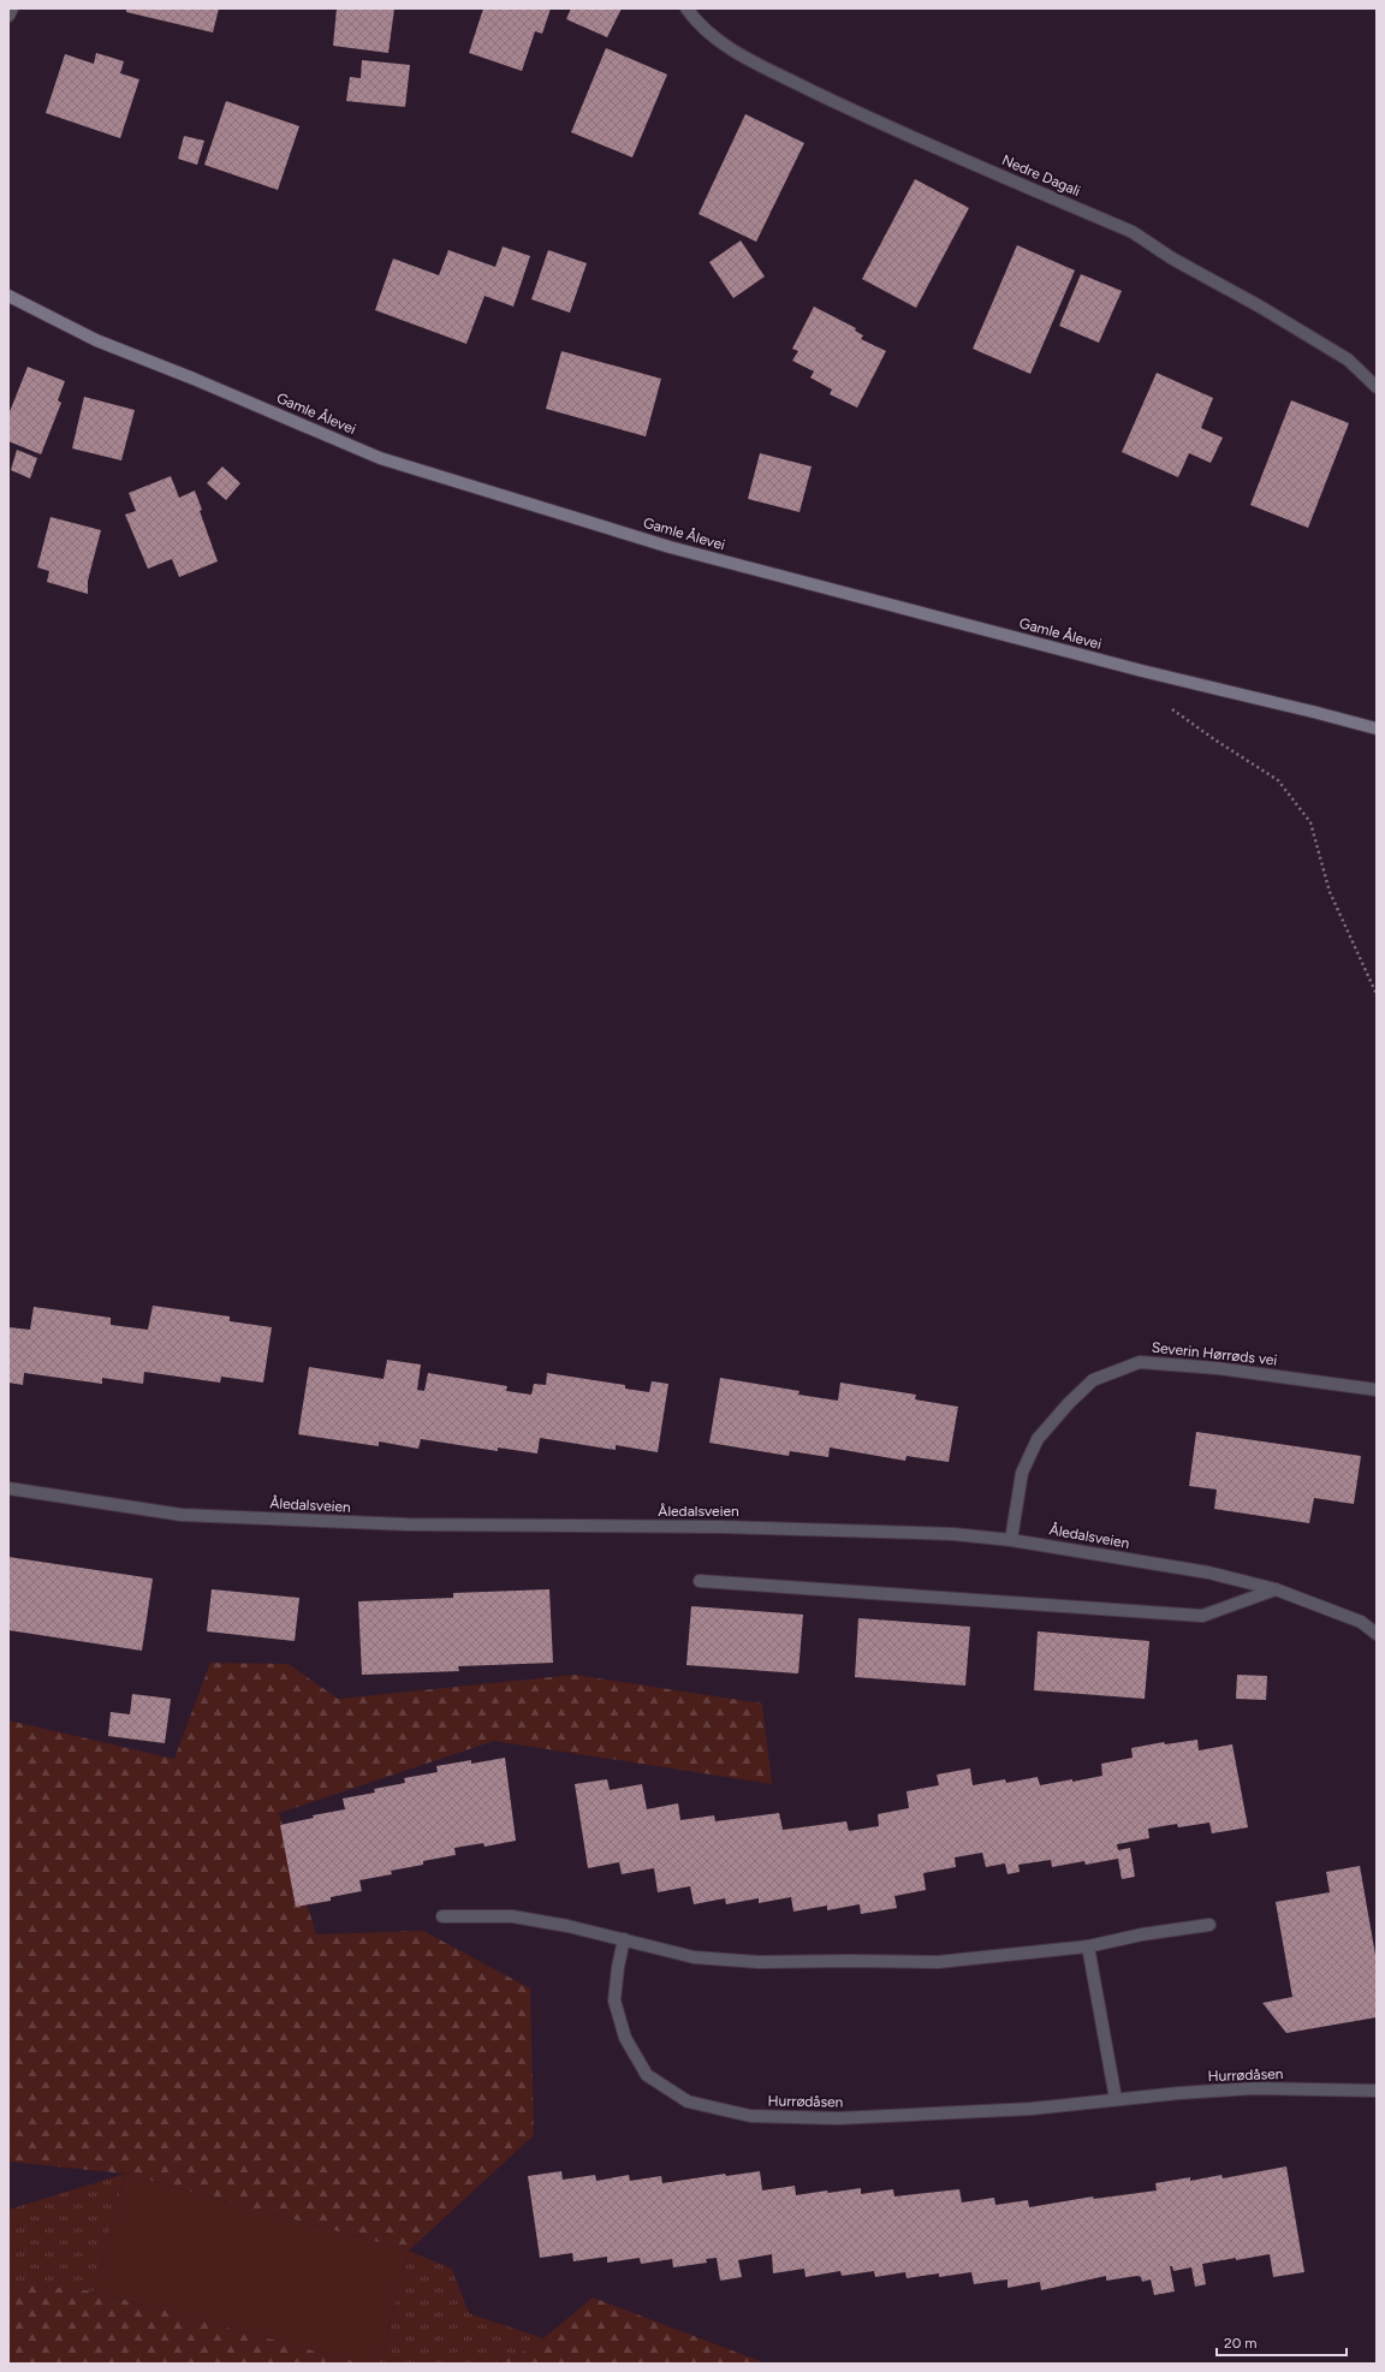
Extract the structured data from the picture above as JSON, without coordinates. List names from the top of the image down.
{
  "streets": {
    "main road": ["Gamle Ålevei"],
    "street": [
      "Nedre Dagali",
      "Severin Hørrøds vei",
      "Åledalsveien",
      "Hurrødåsen"
    ]
  },
  "crossings": [
    ["Severin Hørrøds vei", "Åledalsveien"]
  ],
  "scale_bar": "20 m"
}
